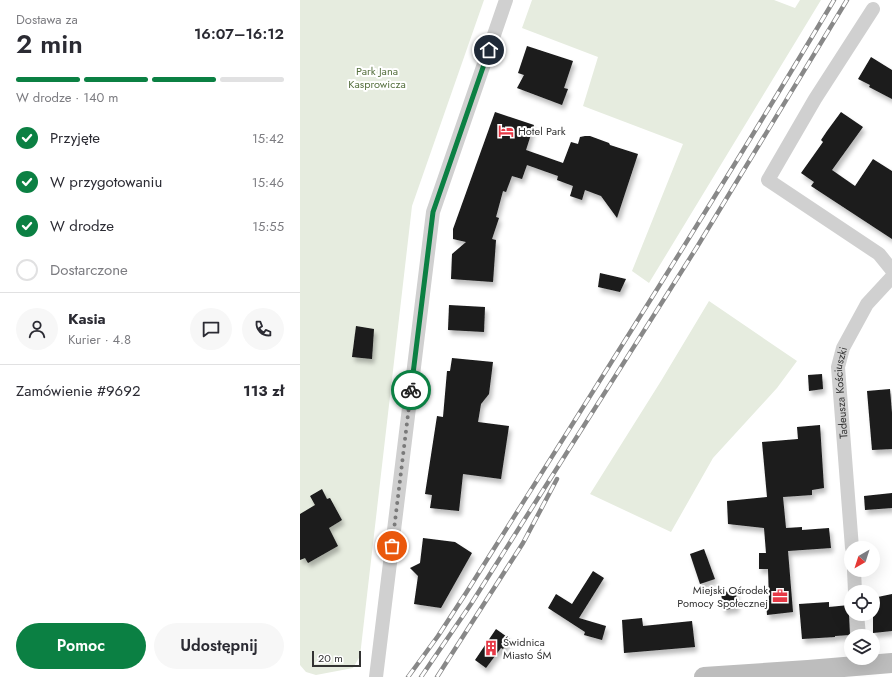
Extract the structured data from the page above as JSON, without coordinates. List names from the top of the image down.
{
  "streets": {
    "street": ["Tadeusza Kościuszki"]
  },
  "parks": ["Park Jana Kasprowicza"],
  "places": {
    "hotel": ["Hotel Park"],
    "office": ["Miejski Ośrodek Pomocy Społecznej"],
    "building": ["Świdnica Miasto ŚM"]
  },
  "scale_bar": "20 m",
  "north": "bottom left",
  "page": {
    "heading": ["2 min", "Dostawa za", "16:07–16:12"],
    "panel": [
      "Kasia",
      "Kurier · 4.8",
      "Zamówienie #9692",
      "113 zł"
    ],
    "bar": "W drodze · 140 m",
    "list": [
      ["Przyjęte", "15:42"],
      ["W przygotowaniu", "15:46"],
      ["W drodze", "15:55"],
      "Dostarczone"
    ],
    "buttons": ["Pomoc", "Udostępnij"],
    "scale": "20 m"
  }
}
